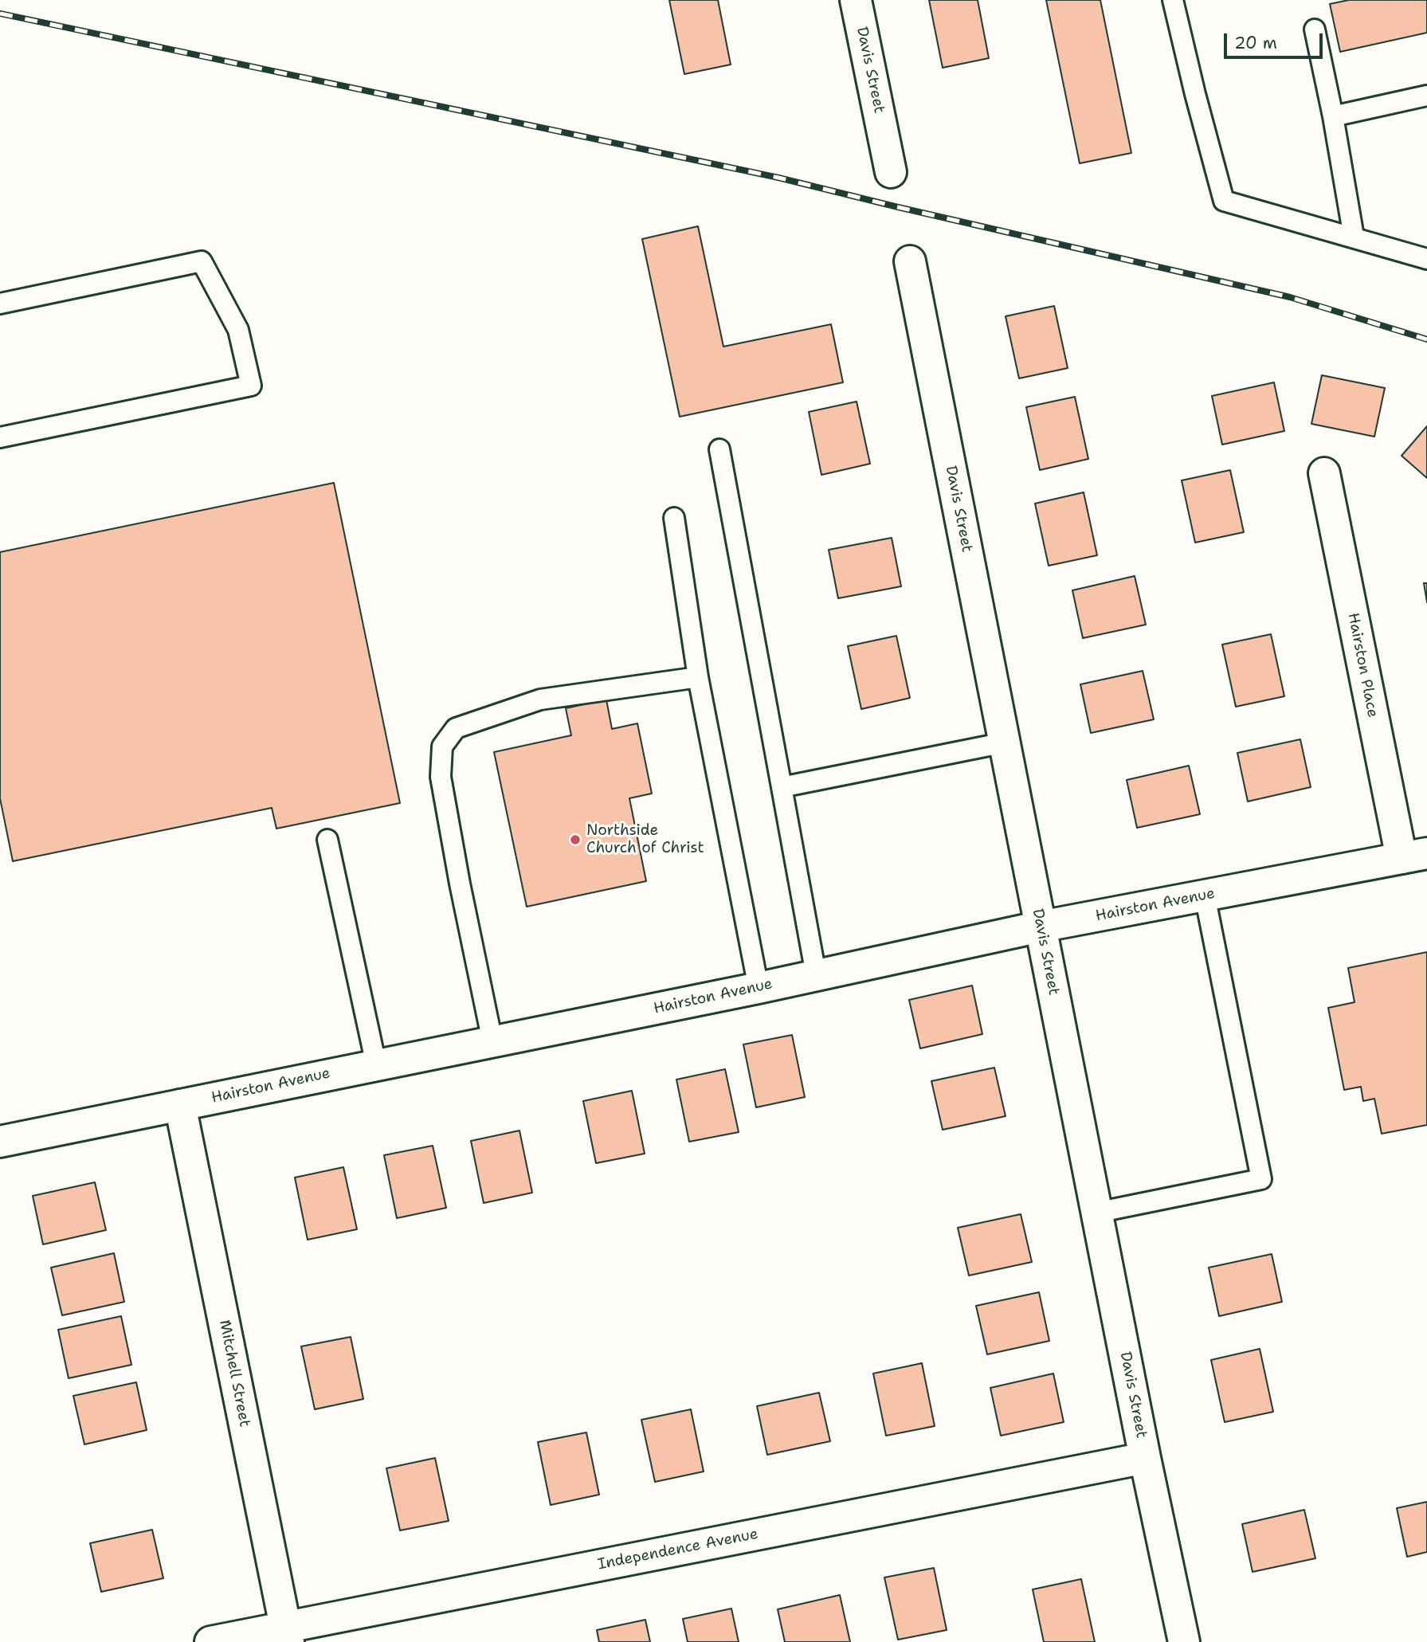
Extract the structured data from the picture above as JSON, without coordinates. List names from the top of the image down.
{
  "streets": {
    "street": [
      "Davis Street",
      "Hairston Place",
      "Hairston Avenue",
      "Mitchell Street",
      "Independence Avenue"
    ]
  },
  "crossings": [
    ["Davis Street", "Hairston Avenue"],
    ["Davis Street", "Independence Avenue"],
    ["Hairston Place", "Hairston Avenue"],
    ["Hairston Avenue", "Mitchell Street"],
    ["Mitchell Street", "Independence Avenue"]
  ],
  "places": ["Northside Church of Christ"],
  "scale_bar": "20 m"
}
